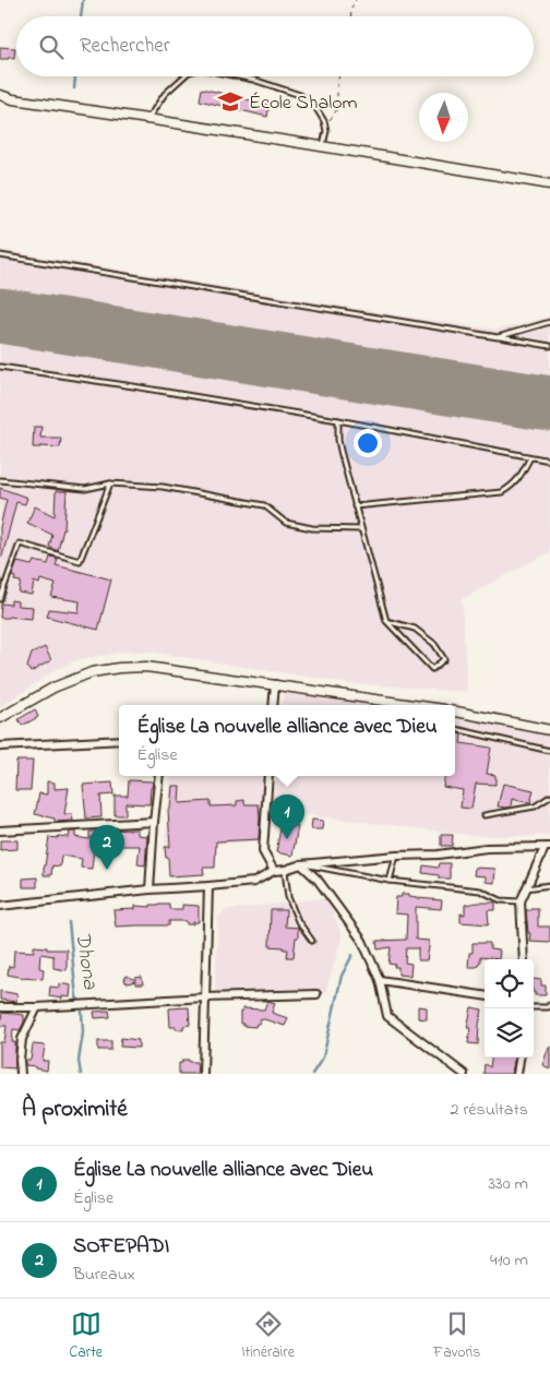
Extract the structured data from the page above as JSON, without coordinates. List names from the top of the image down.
{
  "water": ["Dhona"],
  "places": {
    "school or university": ["École Shalom"]
  },
  "north": "bottom",
  "page": {
    "search": "Rechercher",
    "popup": ["Église La nouvelle alliance avec Dieu", "Église"],
    "pins": ["1", "2"],
    "heading": ["À proximité", "2 résultats"],
    "list": [
      {
        "mark": "1",
        "name": "Église La nouvelle alliance avec Dieu",
        "note": "Église",
        "value": "330 m"
      },
      {
        "mark": "2",
        "name": "SOFEPADI",
        "note": "Bureaux",
        "value": "410 m"
      }
    ],
    "nav": ["Carte", "Itinéraire", "Favoris"]
  }
}
